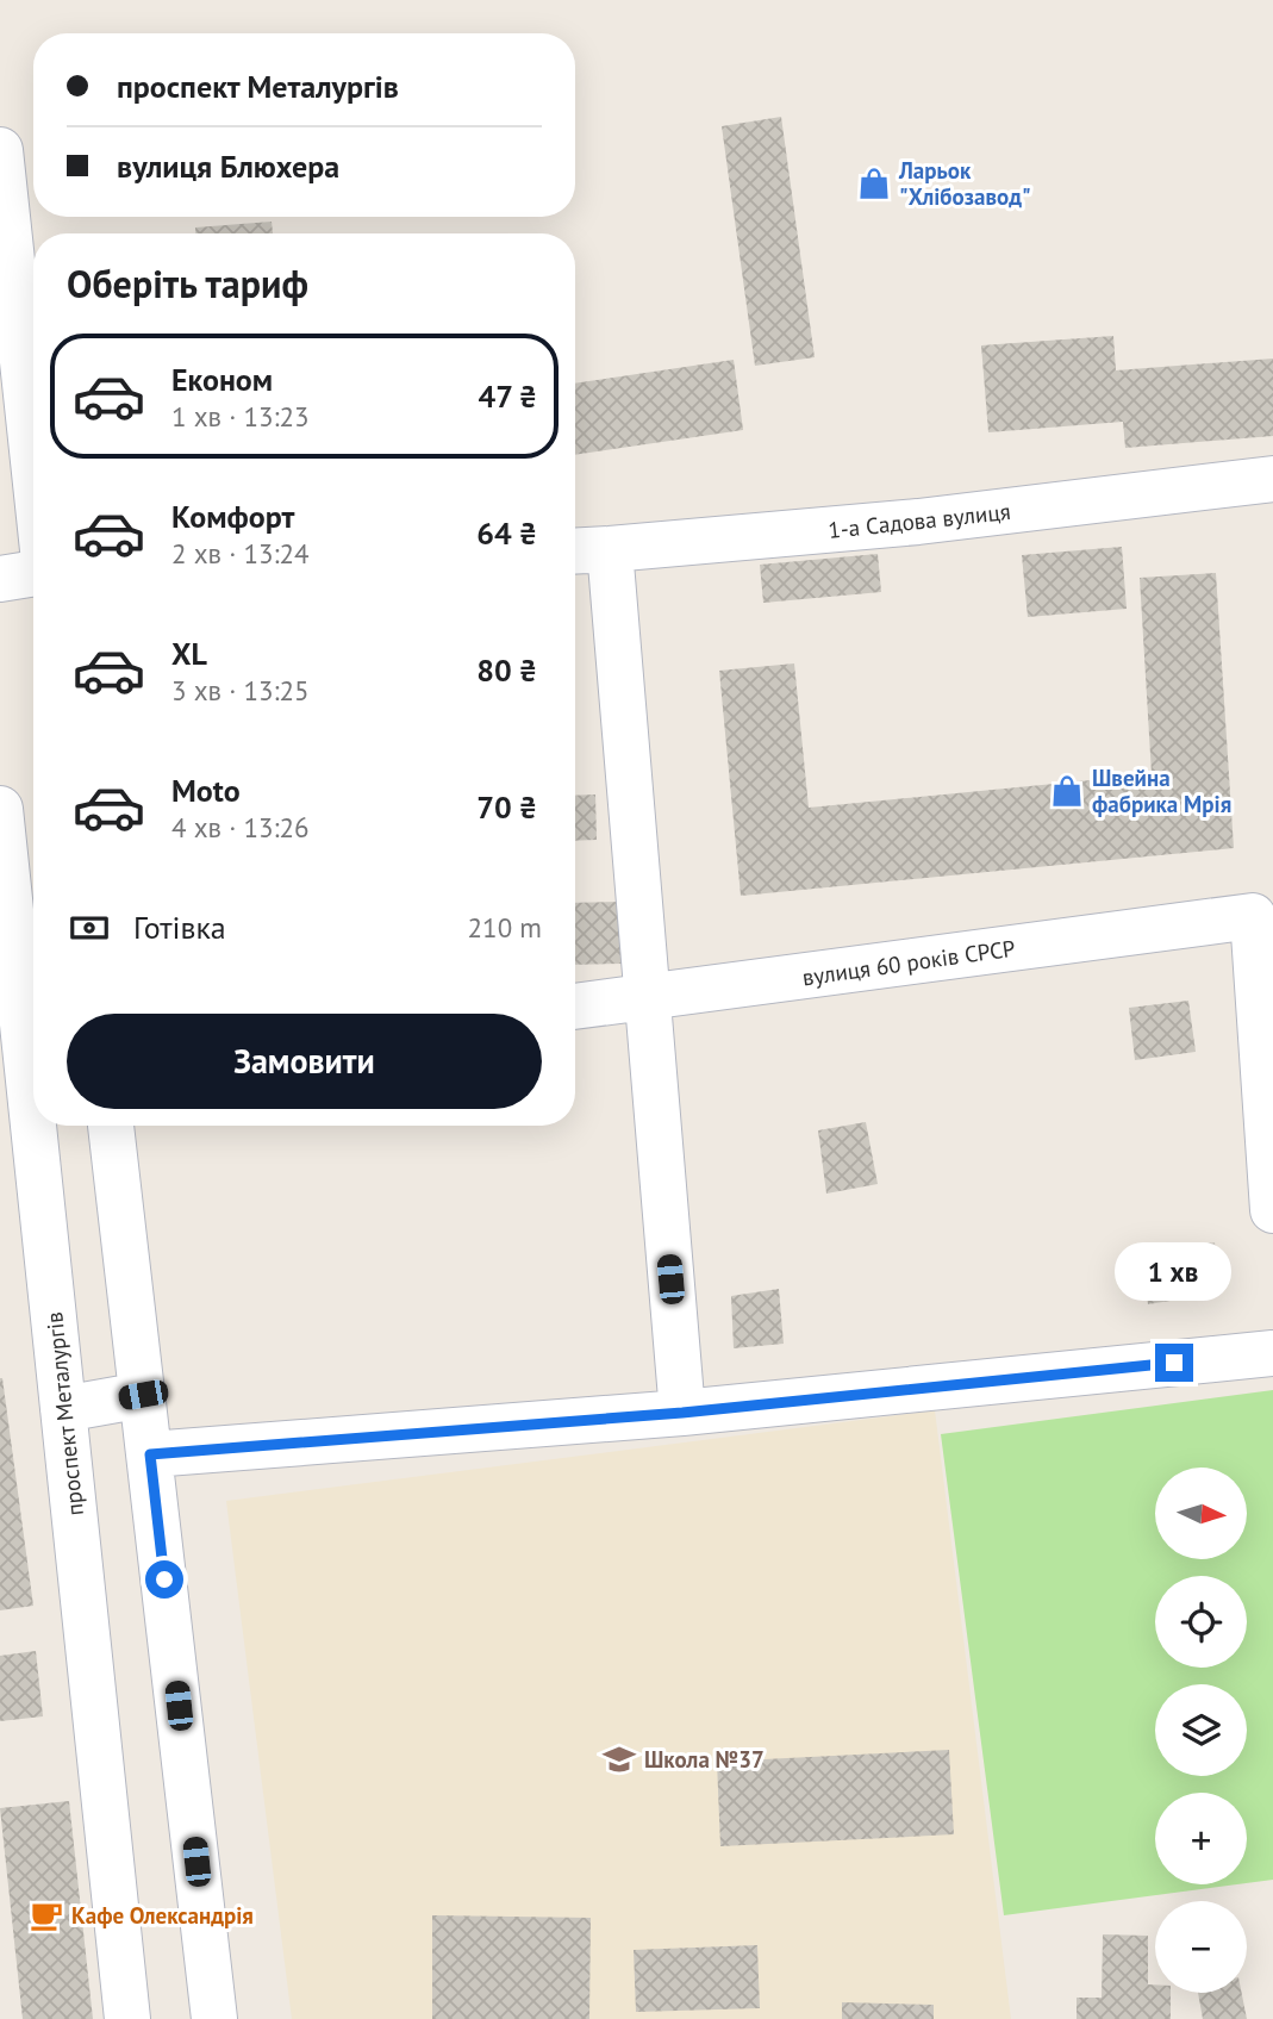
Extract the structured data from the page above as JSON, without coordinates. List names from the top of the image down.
{
  "streets": {
    "street": ["1-а Садова вулиця", "вулиця 60 років СРСР", "проспект Металургів"]
  },
  "places": {
    "shop": ["Ларьок \"Хлібозавод\"", "Швейна фабрика Мрія"],
    "school or university": ["Школа №37"],
    "cafe": ["Кафе Олександрія"]
  },
  "north": "right",
  "page": {
    "banner": ["проспект Металургів", "вулиця Блюхера"],
    "heading": "Оберіть тариф",
    "list": [
      {
        "name": "Економ",
        "note": "1 хв · 13:23",
        "value": "47 ₴"
      },
      {
        "name": "Комфорт",
        "note": "2 хв · 13:24",
        "value": "64 ₴"
      },
      {
        "name": "XL",
        "note": "3 хв · 13:25",
        "value": "80 ₴"
      },
      {
        "name": "Moto",
        "note": "4 хв · 13:26",
        "value": "70 ₴"
      }
    ],
    "pay": ["Готівка", "210 m"],
    "buttons": "Замовити",
    "bubble": "1 хв",
    "map_buttons": ["+", "−"]
  }
}
